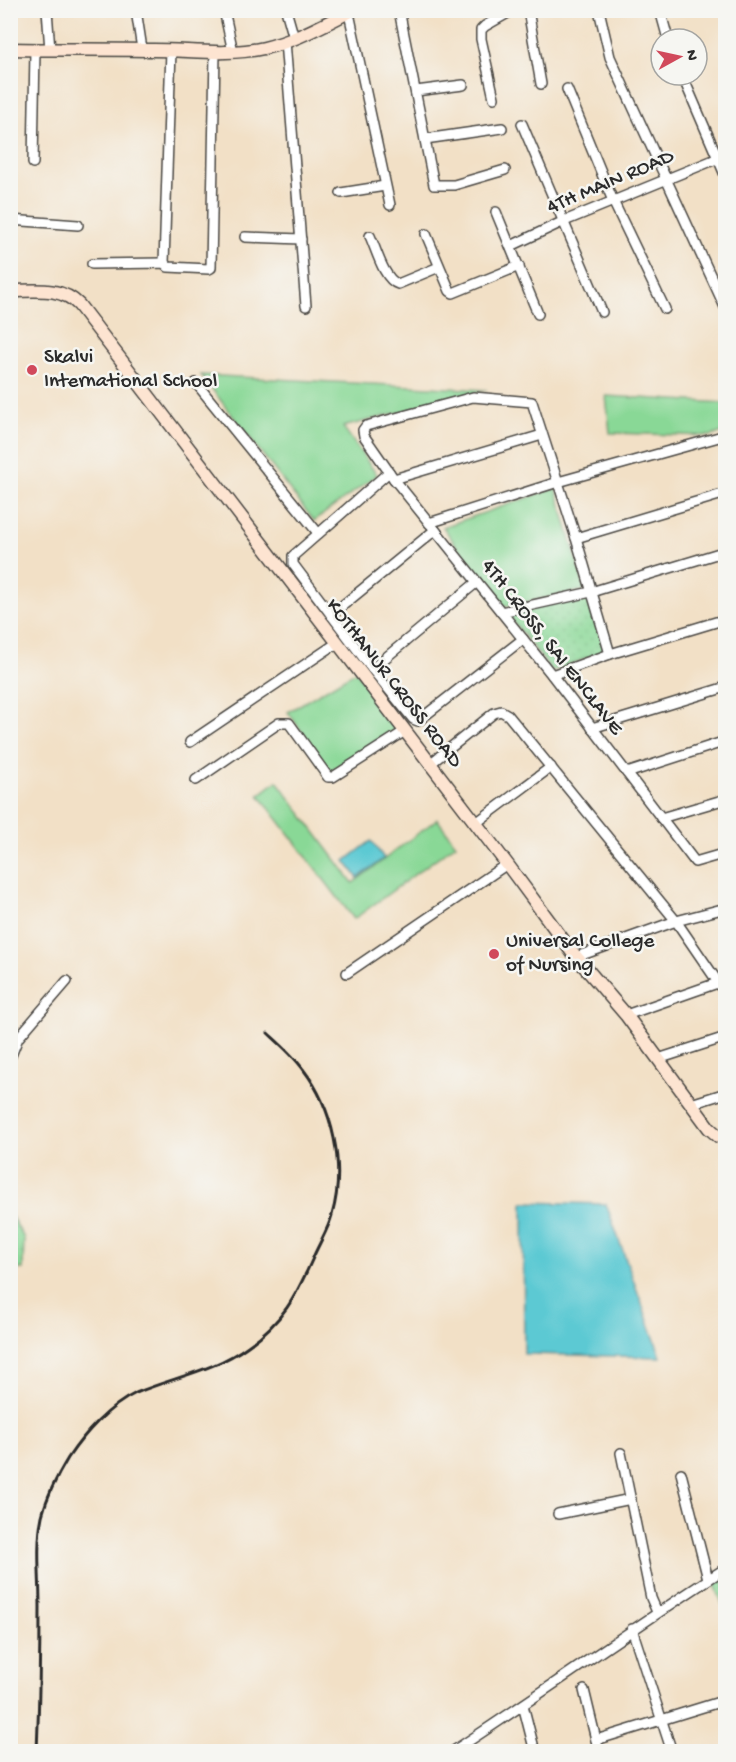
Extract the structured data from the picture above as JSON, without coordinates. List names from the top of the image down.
{
  "streets": {
    "street": ["4TH MAIN ROAD", "4TH CROSS, SAI ENCLAVE", "KOTHANUR CROSS ROAD"]
  },
  "places": ["Skalvi International School", "Universal College of Nursing"],
  "north": "right"
}
